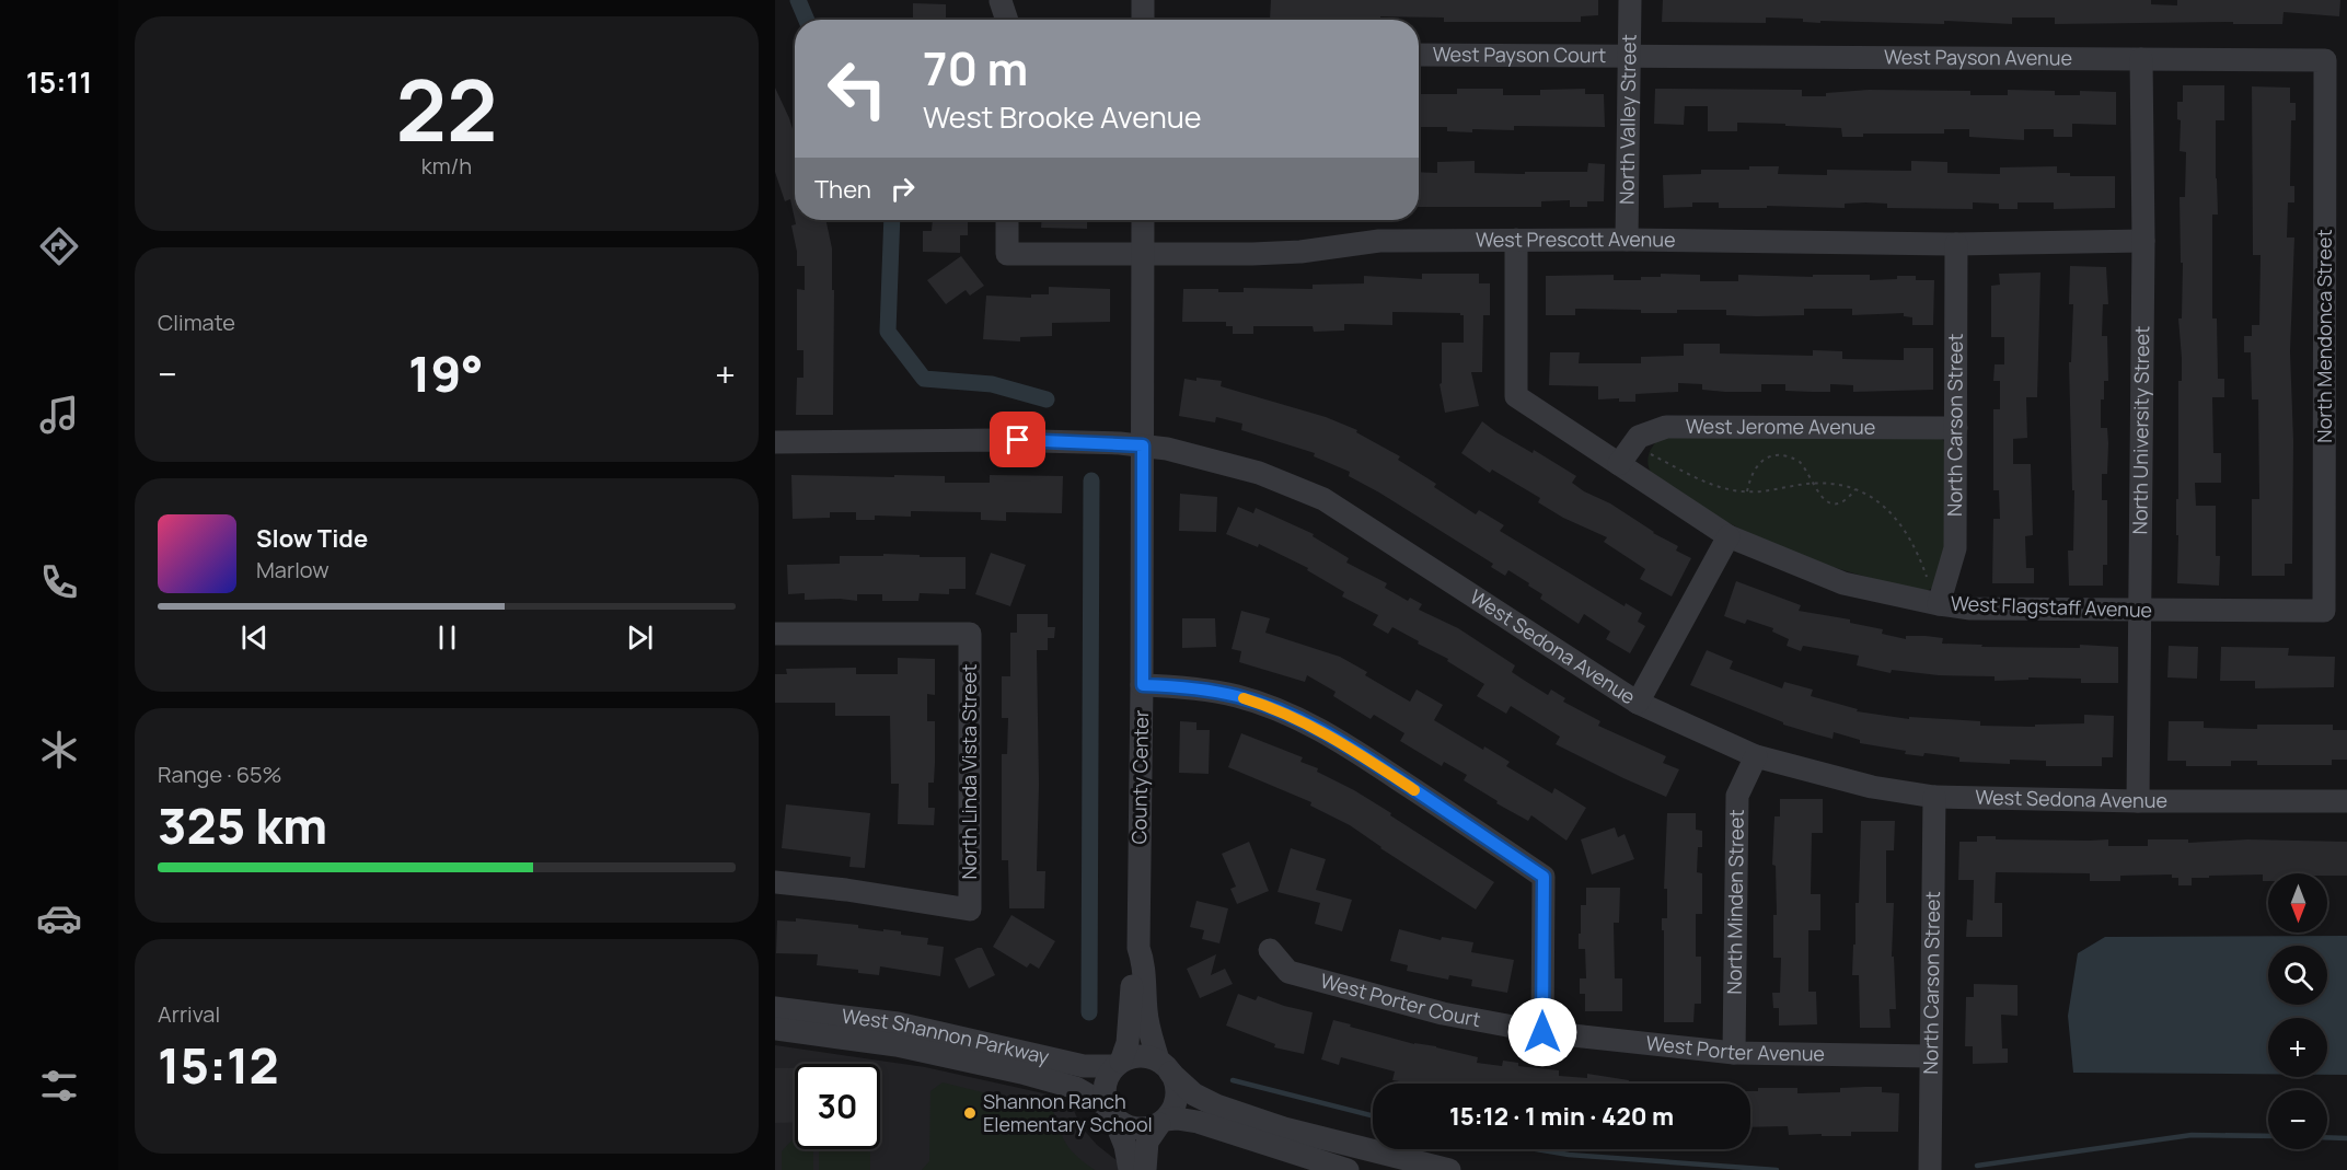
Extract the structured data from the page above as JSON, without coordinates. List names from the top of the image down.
{
  "streets": {
    "street": [
      "West Payson Court",
      "West Payson Avenue",
      "North Valley Street",
      "West Prescott Avenue",
      "North Mendonca Street",
      "North Carson Street",
      "West Jerome Avenue",
      "North University Street",
      "West Flagstaff Avenue",
      "West Sedona Avenue",
      "North Linda Vista Street",
      "County Center",
      "North Minden Street",
      "West Porter Court",
      "West Shannon Parkway",
      "West Porter Avenue"
    ]
  },
  "crossings": [
    ["West Payson Court", "West Payson Avenue"],
    ["West Payson Court", "North Valley Street"],
    ["West Payson Avenue", "North Valley Street"],
    ["West Payson Avenue", "North Mendonca Street"],
    ["West Payson Avenue", "North University Street"],
    ["North Valley Street", "West Prescott Avenue"],
    ["West Prescott Avenue", "North Carson Street"],
    ["West Prescott Avenue", "North University Street"],
    ["West Prescott Avenue", "West Flagstaff Avenue"],
    ["West Prescott Avenue", "County Center"],
    ["North Mendonca Street", "West Flagstaff Avenue"],
    ["North Carson Street", "West Jerome Avenue"],
    ["North Carson Street", "West Flagstaff Avenue"],
    ["North Carson Street", "West Sedona Avenue"],
    ["North Carson Street", "West Porter Avenue"],
    ["West Jerome Avenue", "West Flagstaff Avenue"],
    ["North University Street", "West Flagstaff Avenue"],
    ["North University Street", "West Sedona Avenue"],
    ["West Sedona Avenue", "County Center"],
    ["West Sedona Avenue", "North Minden Street"],
    ["County Center", "West Shannon Parkway"],
    ["North Minden Street", "West Porter Avenue"],
    ["West Porter Court", "West Porter Avenue"]
  ],
  "places": ["Shannon Ranch Elementary School"],
  "north": "bottom",
  "page": {
    "tabs": "15:11",
    "tile": [
      ["22", "km/h"],
      "Climate",
      ["Range · 65%", "325 km"],
      ["Arrival", "15:12"]
    ],
    "turn": ["70 m", "West Brooke Avenue"],
    "then": "Then",
    "heat": ["−", "19°", "+"],
    "song": ["Slow Tide", "Marlow"],
    "map_buttons": ["+", "−"],
    "limit": "30",
    "trip": "15:12 · 1 min · 420 m"
  }
}
